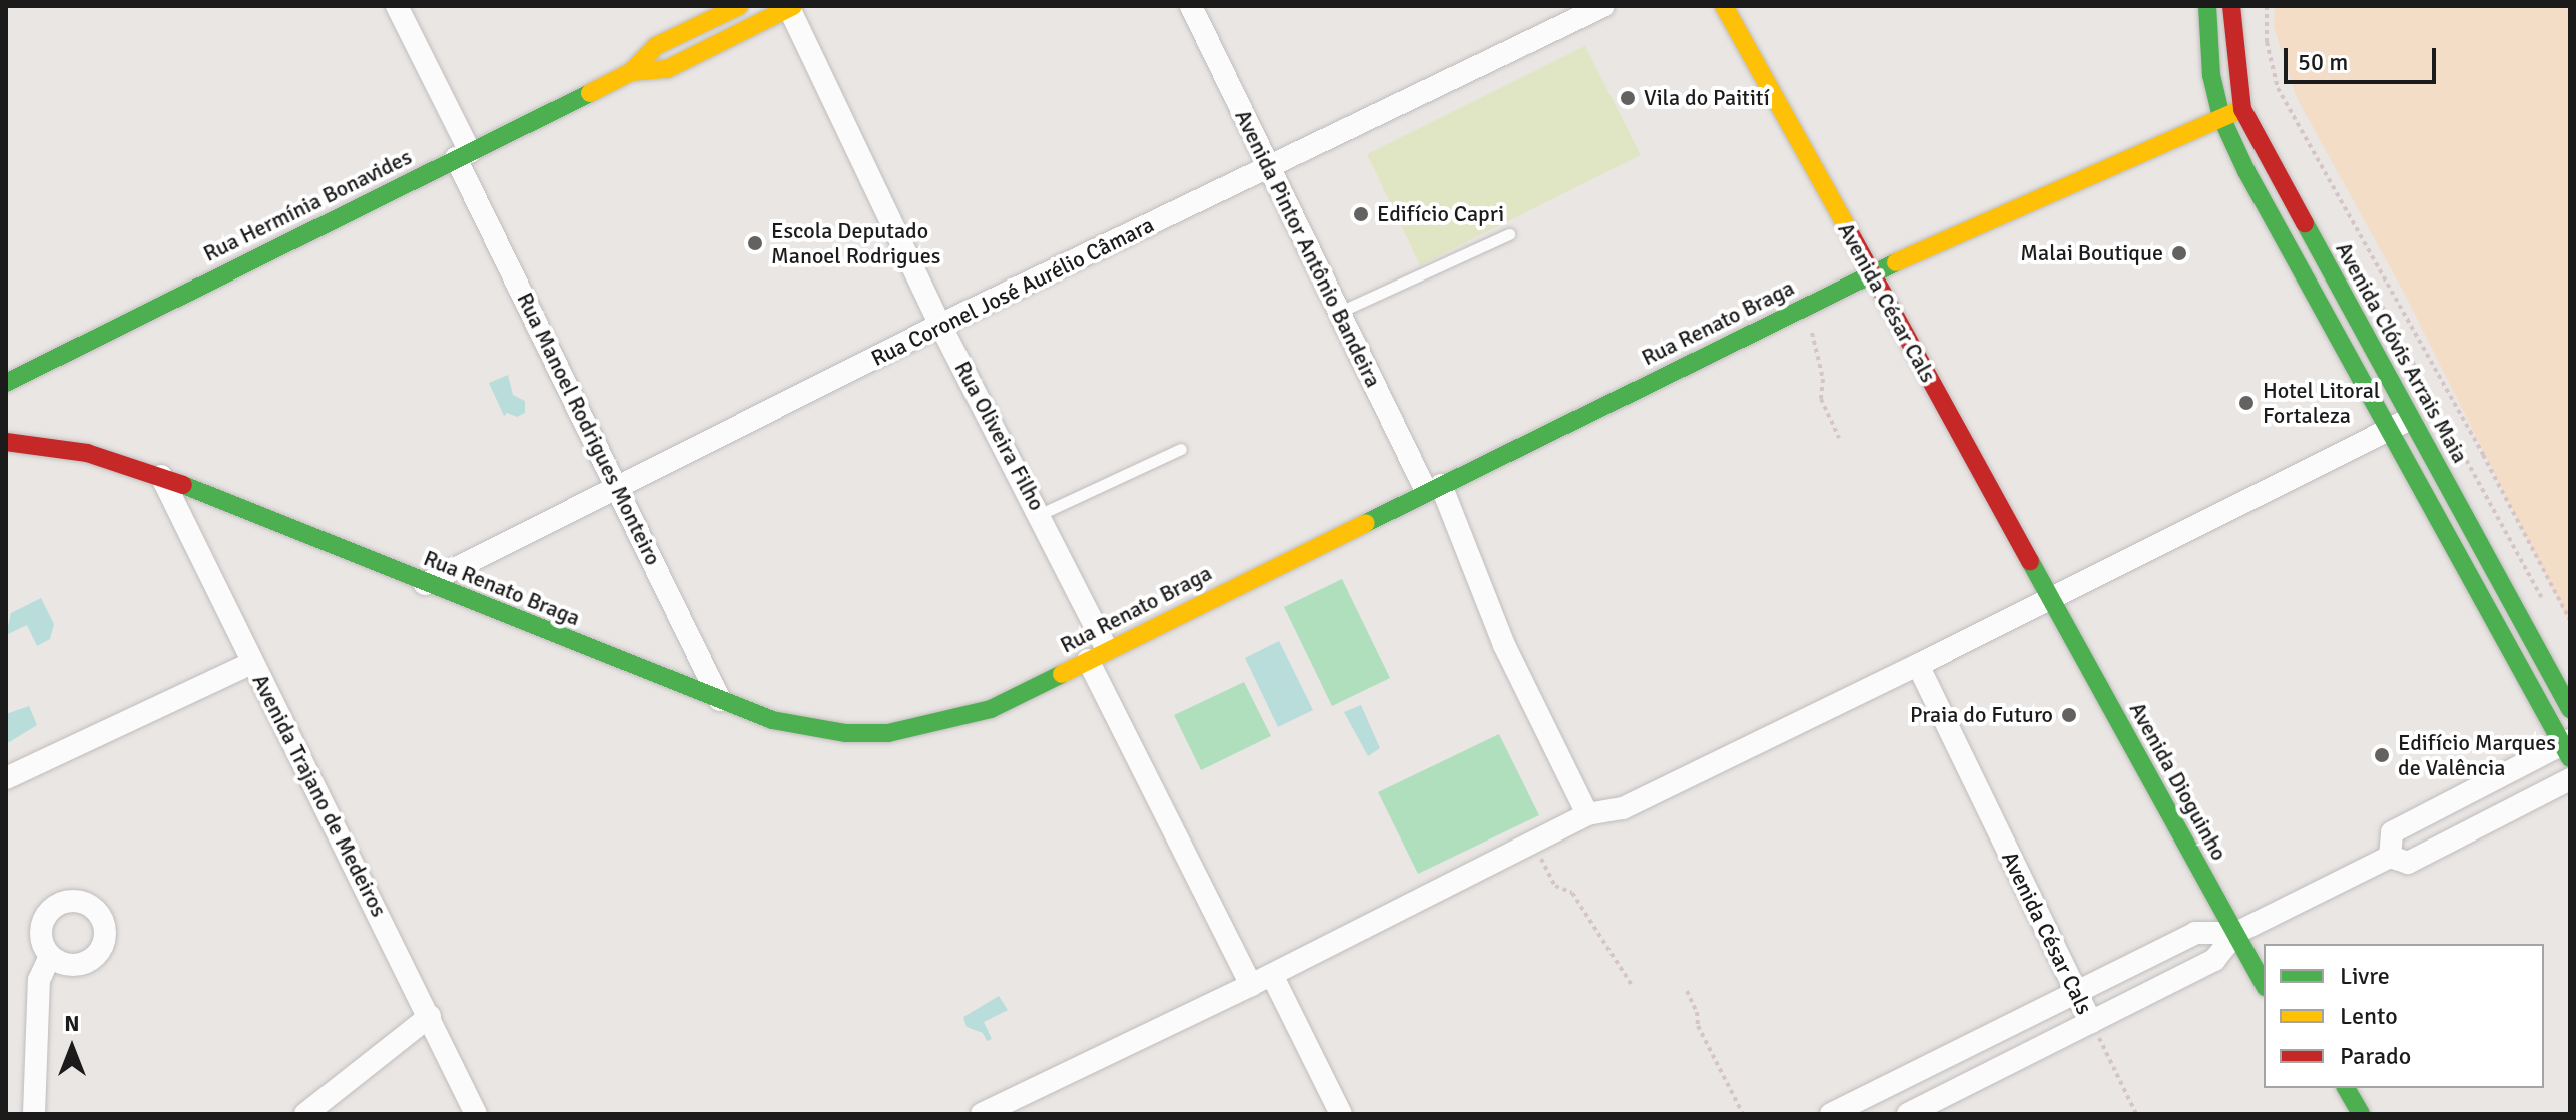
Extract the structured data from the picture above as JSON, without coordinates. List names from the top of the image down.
{
  "streets": {
    "main road": [
      "Rua Hermínia Bonavides",
      "Avenida César Cals",
      "Rua Renato Braga",
      "Avenida Clóvis Arrais Maia",
      "Avenida Dioguinho"
    ],
    "street": [
      "Avenida Pintor Antônio Bandeira",
      "Rua Coronel José Aurélio Câmara",
      "Rua Manoel Rodrigues Monteiro",
      "Rua Oliveira Filho",
      "Avenida Trajano de Medeiros"
    ]
  },
  "crossings": [
    ["Rua Hermínia Bonavides", "Rua Manoel Rodrigues Monteiro"],
    ["Rua Hermínia Bonavides", "Rua Oliveira Filho"],
    ["Avenida Pintor Antônio Bandeira", "Rua Coronel José Aurélio Câmara"],
    ["Avenida Pintor Antônio Bandeira", "Rua Renato Braga"],
    ["Rua Coronel José Aurélio Câmara", "Rua Renato Braga"],
    ["Rua Coronel José Aurélio Câmara", "Rua Manoel Rodrigues Monteiro"],
    ["Rua Coronel José Aurélio Câmara", "Rua Oliveira Filho"],
    ["Avenida César Cals", "Rua Renato Braga"],
    ["Avenida César Cals", "Avenida Dioguinho"],
    ["Rua Renato Braga", "Avenida Clóvis Arrais Maia"],
    ["Rua Renato Braga", "Rua Manoel Rodrigues Monteiro"],
    ["Rua Renato Braga", "Rua Oliveira Filho"],
    ["Rua Renato Braga", "Avenida Trajano de Medeiros"]
  ],
  "places": [
    "Vila do Paitití",
    "Edifício Capri",
    "Escola Deputado Manoel Rodrigues",
    "Malai Boutique",
    "Hotel Litoral Fortaleza",
    "Praia do Futuro",
    "Edifício Marques de Valência"
  ],
  "legend": ["Livre", "Lento", "Parado"],
  "scale_bar": "50 m",
  "north": "top"
}
